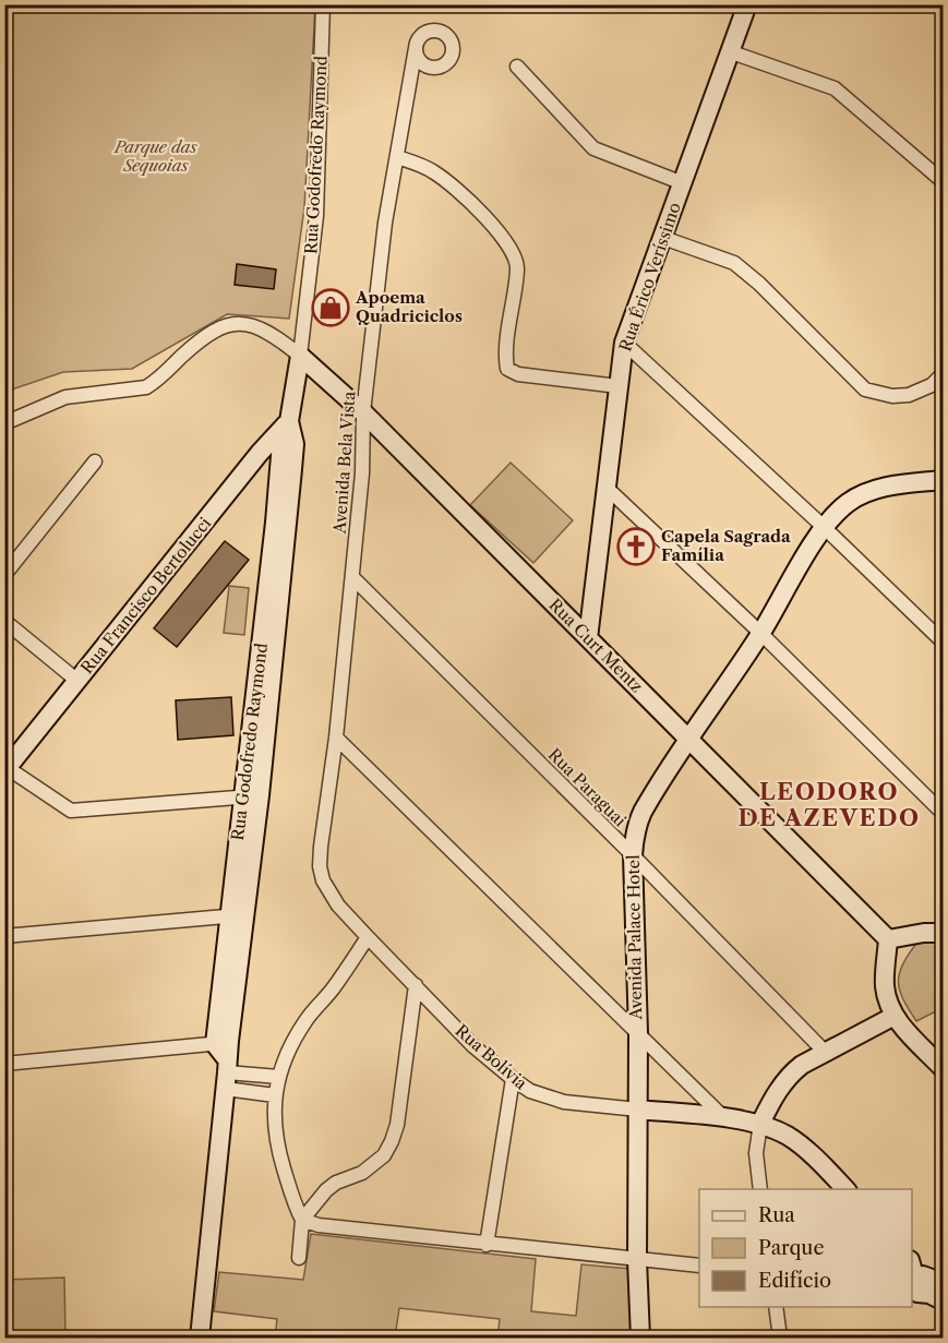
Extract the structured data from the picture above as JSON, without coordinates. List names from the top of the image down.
{
  "streets": {
    "main road": [
      "Rua Godofredo Raymond",
      "Rua Érico Veríssimo",
      "Rua Francisco Bertolucci",
      "Rua Curt Mentz",
      "Avenida Palace Hotel",
      "Rua Bolívia"
    ],
    "street": ["Avenida Bela Vista", "Rua Paraguai"]
  },
  "crossings": [
    ["Rua Godofredo Raymond", "Rua Francisco Bertolucci"],
    ["Rua Godofredo Raymond", "Rua Curt Mentz"],
    ["Rua Érico Veríssimo", "Rua Curt Mentz"],
    ["Avenida Bela Vista", "Rua Curt Mentz"],
    ["Avenida Bela Vista", "Rua Paraguai"],
    ["Avenida Bela Vista", "Rua Bolívia"],
    ["Rua Curt Mentz", "Avenida Palace Hotel"],
    ["Rua Paraguai", "Avenida Palace Hotel"],
    ["Avenida Palace Hotel", "Rua Bolívia"]
  ],
  "districts": ["LEODORO DE AZEVEDO"],
  "parks": ["Parque das Sequoias"],
  "places": {
    "shop": ["Apoema Quadriciclos"],
    "church": ["Capela Sagrada Família"]
  },
  "legend": ["Rua", "Parque", "Edifício"]
}
